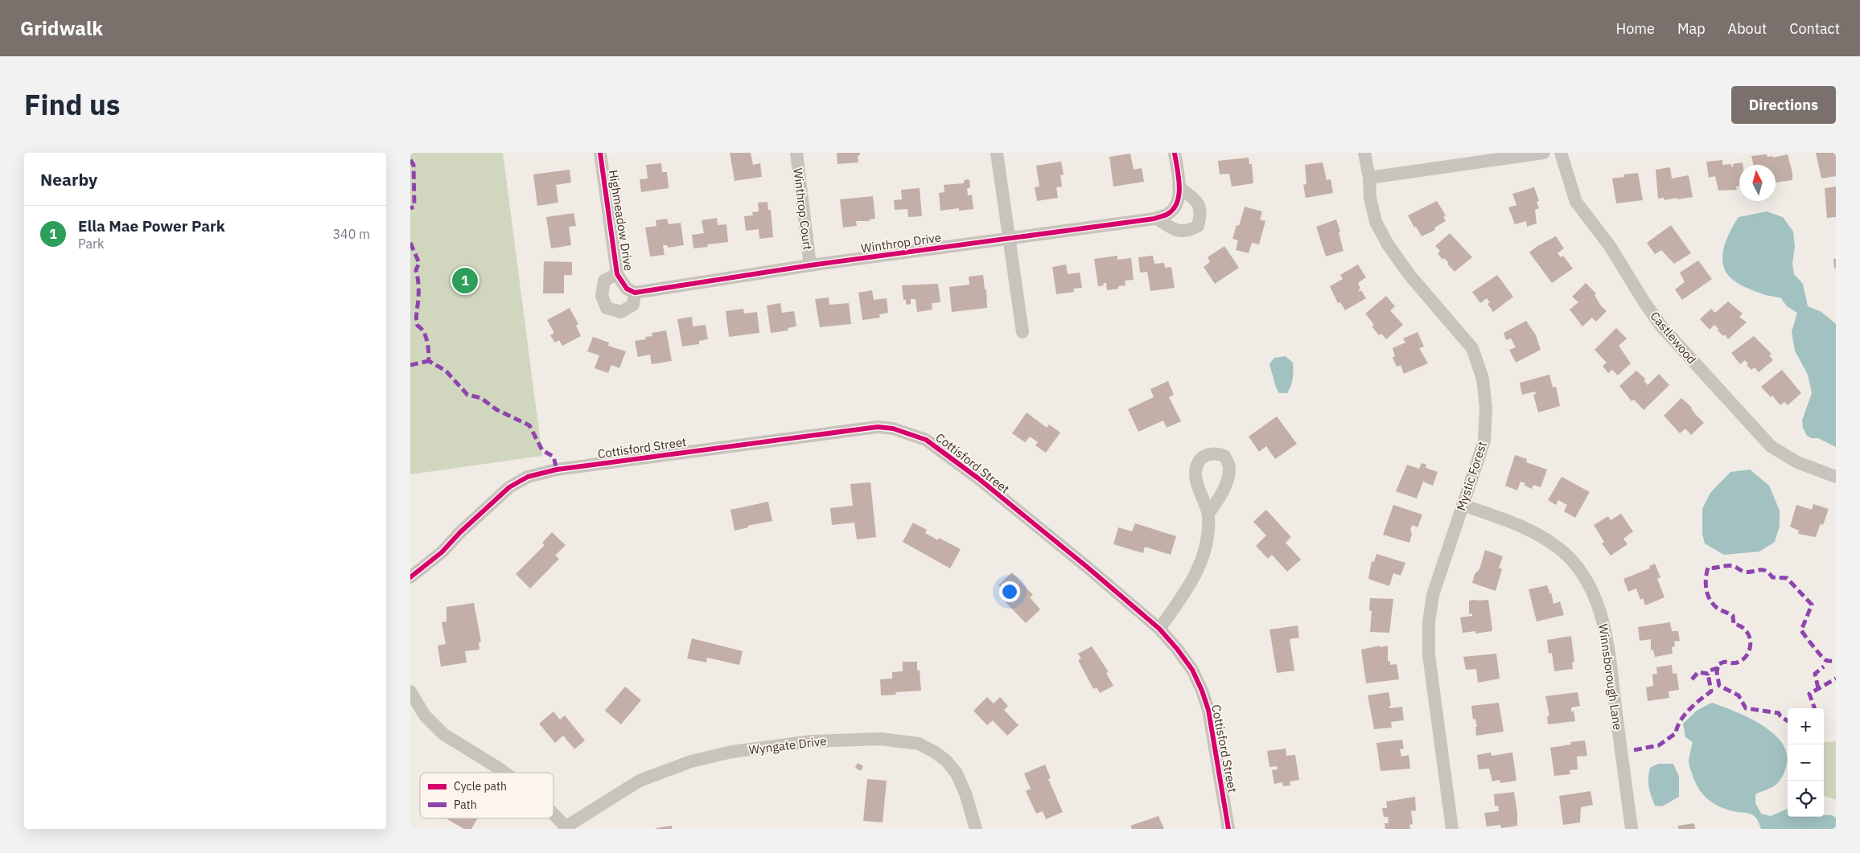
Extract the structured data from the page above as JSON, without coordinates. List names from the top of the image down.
{
  "streets": {
    "street": [
      "Winthrop Court",
      "Highmeadow Drive",
      "Winthrop Drive",
      "Castlewood",
      "Cottisford Street",
      "Mystic Forest",
      "Winnsborough Lane",
      "Wyngate Drive"
    ]
  },
  "crossings": [
    ["Winthrop Court", "Winthrop Drive"],
    ["Highmeadow Drive", "Winthrop Drive"],
    ["Mystic Forest", "Winnsborough Lane"]
  ],
  "legend": ["Cycle path", "Path"],
  "north": "top",
  "page": {
    "header": "Gridwalk",
    "nav": [
      "Home",
      "Map",
      "About",
      "Contact"
    ],
    "title": "Find us",
    "buttons": "Directions",
    "heading": "Nearby",
    "list": [
      {
        "mark": "1",
        "name": "Ella Mae Power Park",
        "note": "Park",
        "value": "340 m"
      }
    ],
    "pins": "1",
    "map_buttons": ["+", "−"]
  }
}
